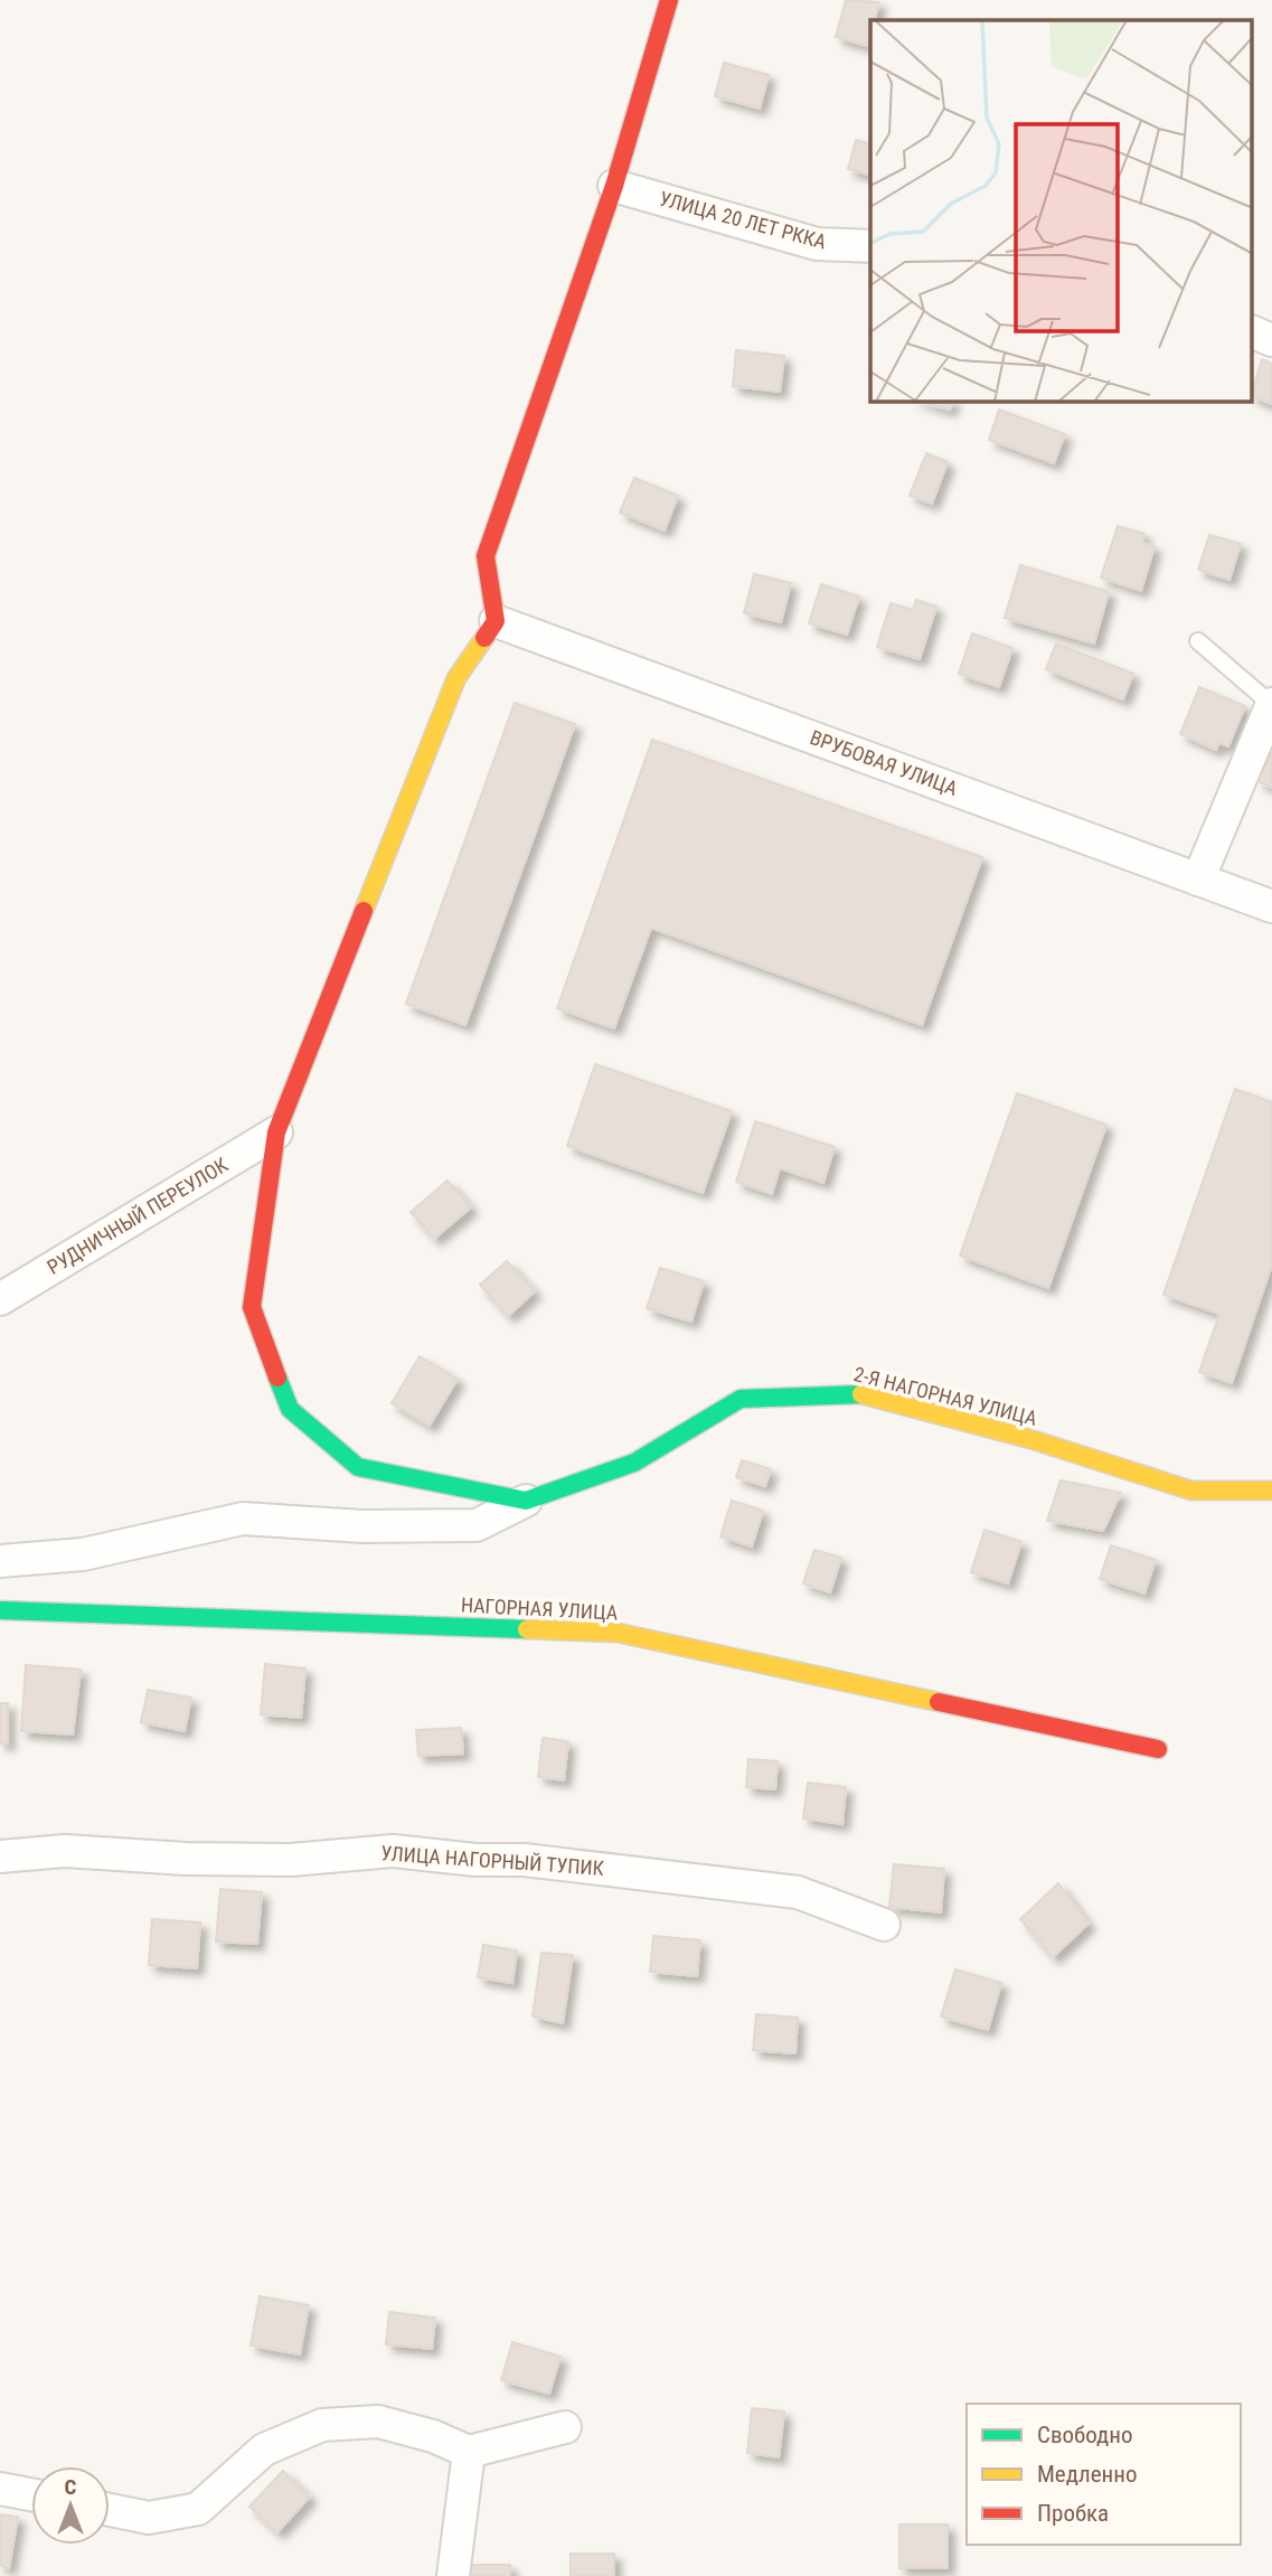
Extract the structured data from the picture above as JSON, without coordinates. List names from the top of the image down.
{
  "streets": {
    "street": [
      "УЛИЦА 20 ЛЕТ РККА",
      "ВРУБОВАЯ УЛИЦА",
      "РУДНИЧНЫЙ ПЕРЕУЛОК",
      "2-Я НАГОРНАЯ УЛИЦА",
      "НАГОРНАЯ УЛИЦА",
      "УЛИЦА НАГОРНЫЙ ТУПИК"
    ]
  },
  "legend": ["Свободно", "Медленно", "Пробка"],
  "north": "top"
}
